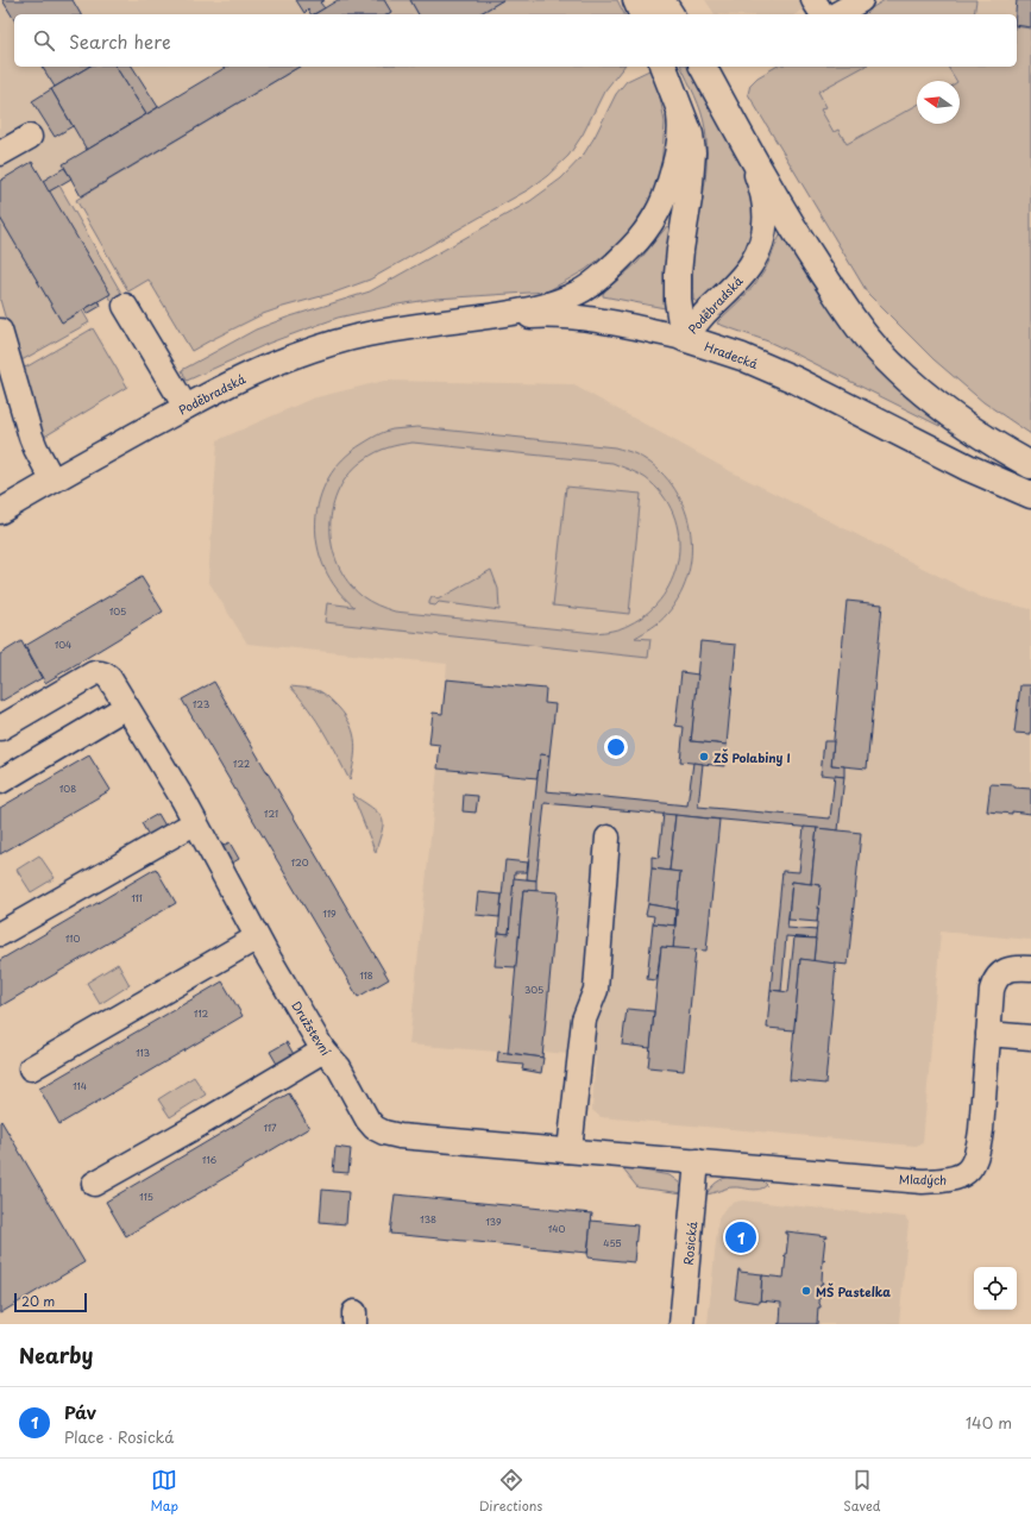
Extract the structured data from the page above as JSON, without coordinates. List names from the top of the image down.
{
  "streets": {
    "main road": ["Hradecká"],
    "street": [
      "Poděbradská",
      "Družstevní",
      "Mladých",
      "Rosická"
    ]
  },
  "crossings": [
    ["Poděbradská", "Hradecká"],
    ["Družstevní", "Mladých"],
    ["Družstevní", "Rosická"],
    ["Mladých", "Rosická"]
  ],
  "places": ["ZŠ Polabiny I", "MŠ Pastelka"],
  "house_numbers": [
    "105",
    "104",
    "123",
    "122",
    "108",
    "121",
    "120",
    "111",
    "119",
    "110",
    "118",
    "305",
    "112",
    "113",
    "114",
    "117",
    "116",
    "115",
    "138",
    "139",
    "140",
    "455"
  ],
  "scale_bar": "20 m",
  "north": "left",
  "page": {
    "search": "Search here",
    "pins": "1",
    "scale": "20 m",
    "heading": "Nearby",
    "list": [
      {
        "mark": "1",
        "name": "Páv",
        "note": "Place · Rosická",
        "value": "140 m"
      }
    ],
    "nav": ["Map", "Directions", "Saved"]
  }
}
